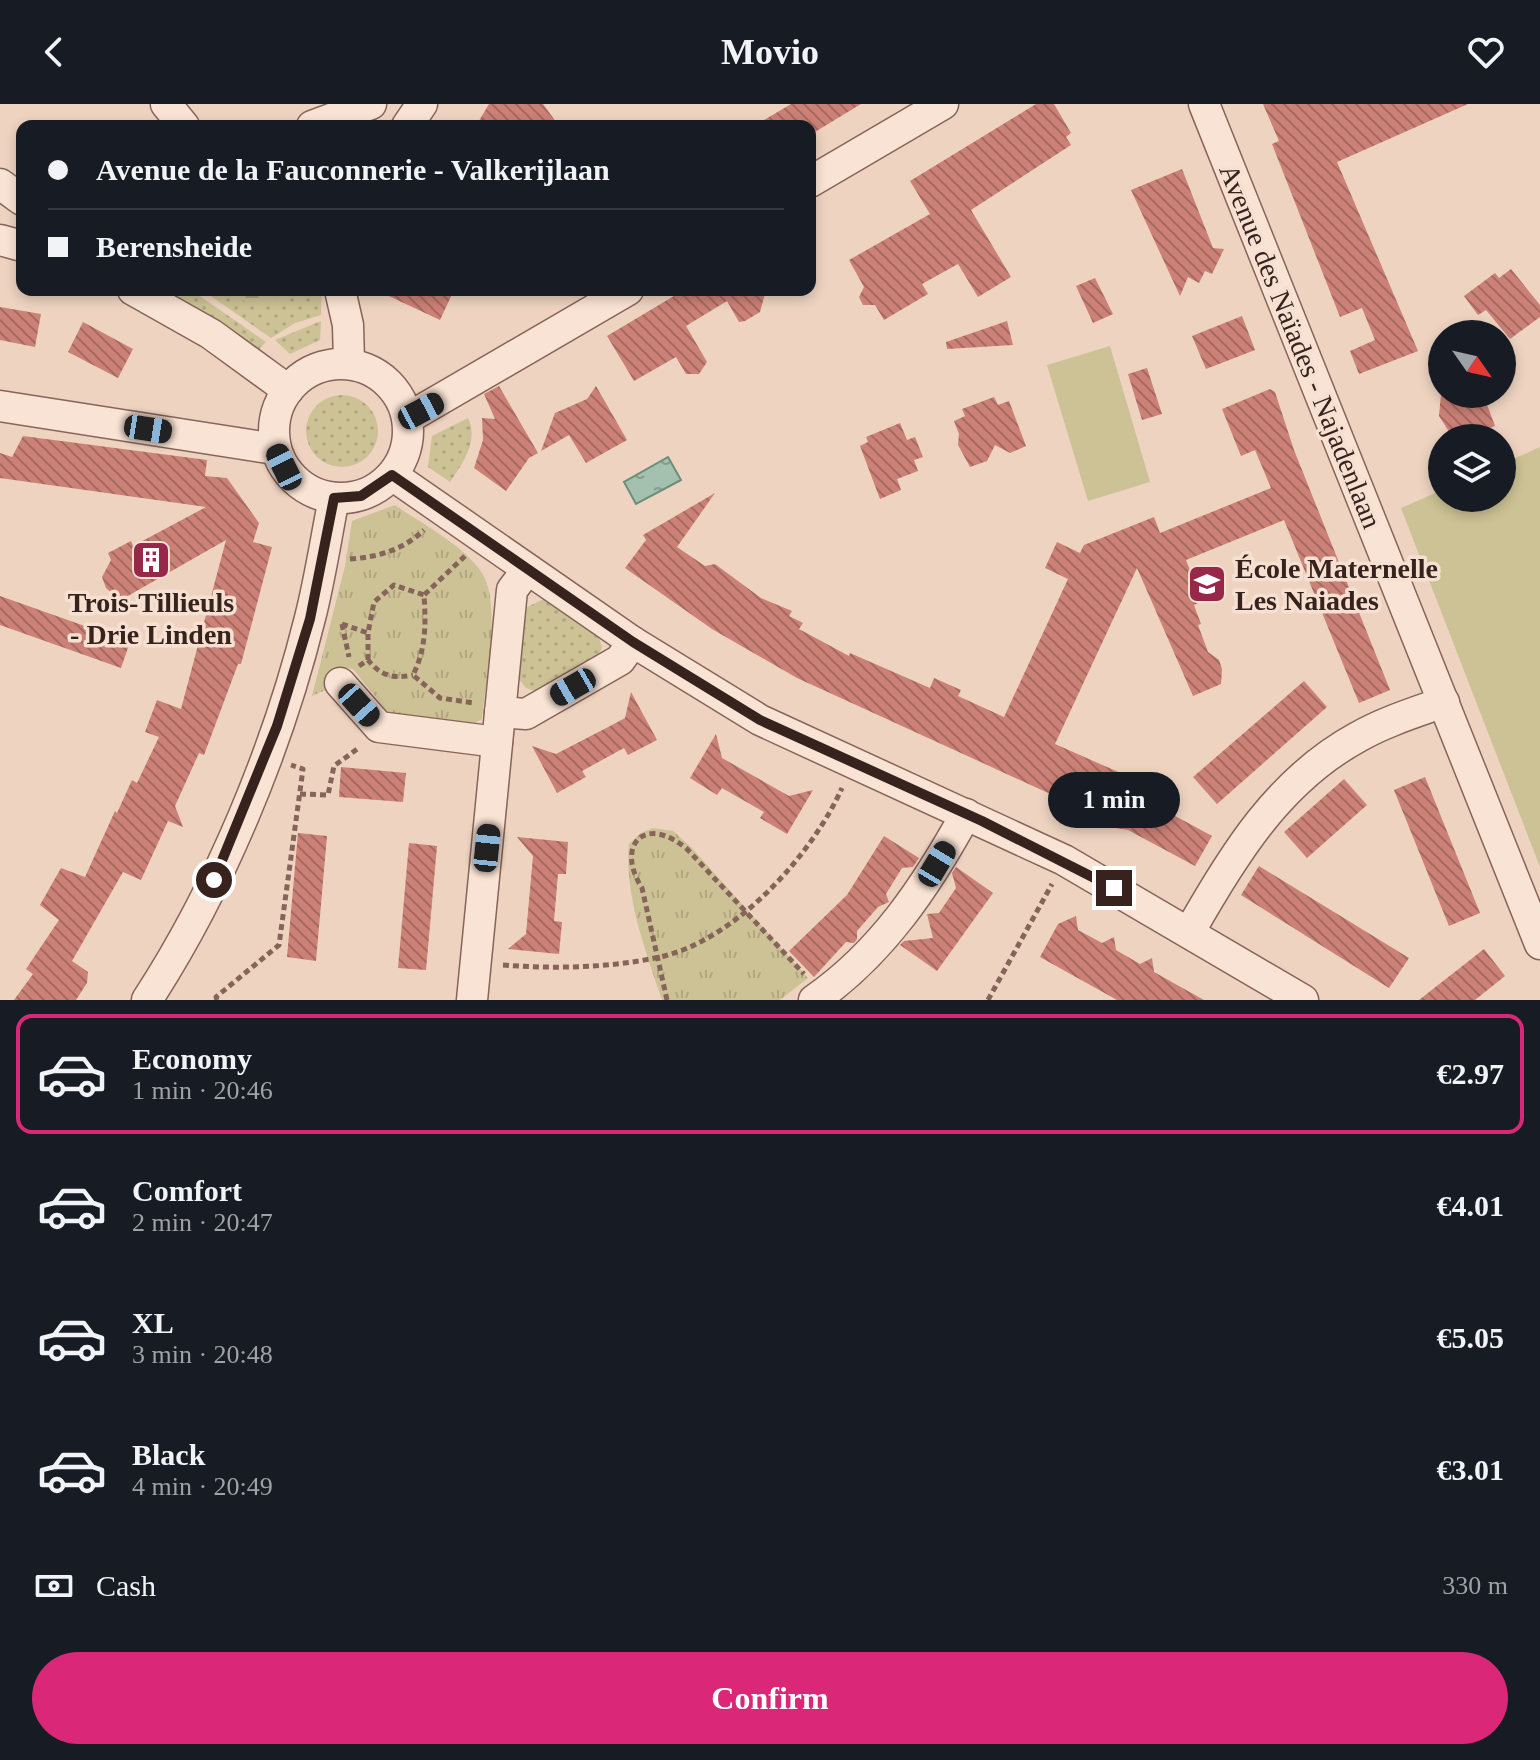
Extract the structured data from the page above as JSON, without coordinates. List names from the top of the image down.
{
  "streets": {
    "street": ["Avenue des Naïades - Najadenlaan"]
  },
  "places": {
    "building": ["Trois-Tillieuls - Drie Linden"],
    "school or university": ["École Maternelle Les Naiades"]
  },
  "north": "bottom right",
  "page": {
    "header": "Movio",
    "banner": ["Avenue de la Fauconnerie - Valkerijlaan", "Berensheide"],
    "bubble": "1 min",
    "list": [
      {
        "name": "Economy",
        "note": "1 min · 20:46",
        "value": "€2.97"
      },
      {
        "name": "Comfort",
        "note": "2 min · 20:47",
        "value": "€4.01"
      },
      {
        "name": "XL",
        "note": "3 min · 20:48",
        "value": "€5.05"
      },
      {
        "name": "Black",
        "note": "4 min · 20:49",
        "value": "€3.01"
      }
    ],
    "pay": ["Cash", "330 m"],
    "buttons": "Confirm"
  }
}
